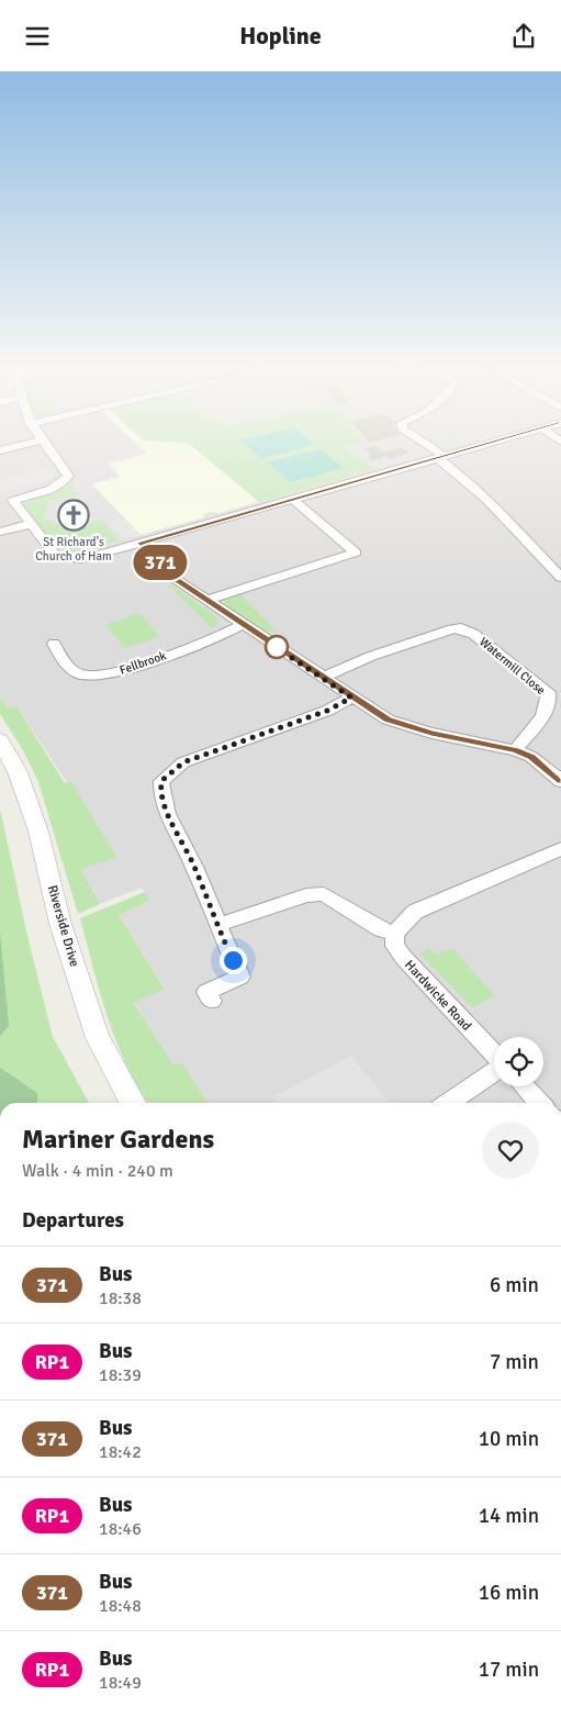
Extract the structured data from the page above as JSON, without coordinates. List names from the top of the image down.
{
  "streets": {
    "street": [
      "Fellbrook",
      "Watermill Close",
      "Riverside Drive",
      "Hardwicke Road"
    ]
  },
  "places": {
    "church": ["St Richard's Church of Ham"]
  },
  "lines": ["bus line 371"],
  "page": {
    "header": "Hopline",
    "on_map": "371",
    "heading": [
      ["Mariner Gardens", "Walk · 4 min · 240 m"],
      "Departures"
    ],
    "list": [
      {
        "mark": "371",
        "name": "Bus",
        "note": "18:38",
        "value": "6 min"
      },
      {
        "mark": "RP1",
        "name": "Bus",
        "note": "18:39",
        "value": "7 min"
      },
      {
        "mark": "371",
        "name": "Bus",
        "note": "18:42",
        "value": "10 min"
      },
      {
        "mark": "RP1",
        "name": "Bus",
        "note": "18:46",
        "value": "14 min"
      },
      {
        "mark": "371",
        "name": "Bus",
        "note": "18:48",
        "value": "16 min"
      },
      {
        "mark": "RP1",
        "name": "Bus",
        "note": "18:49",
        "value": "17 min"
      }
    ]
  }
}
